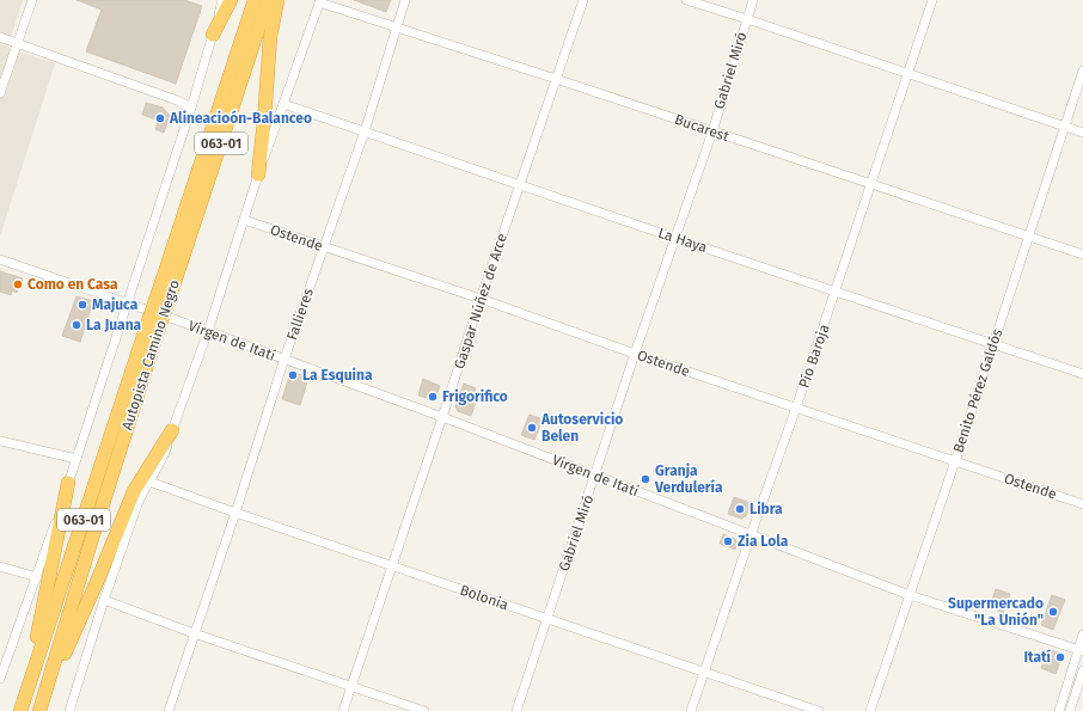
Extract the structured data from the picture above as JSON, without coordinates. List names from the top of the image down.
{
  "streets": {
    "highway": ["063-01", "Autopista Camino Negro"],
    "street": [
      "Gabriel Miró",
      "Bucarest",
      "Ostende",
      "La Haya",
      "Gaspar Núñez de Arce",
      "Fallieres",
      "Virgen de Itatí",
      "Pío Baroja",
      "Benito Pérez Galdós",
      "Bolonia"
    ]
  },
  "crossings": [
    ["Gabriel Miró", "Bucarest"],
    ["Gabriel Miró", "Ostende"],
    ["Gabriel Miró", "La Haya"],
    ["Gabriel Miró", "Virgen de Itatí"],
    ["Gabriel Miró", "Bolonia"],
    ["Bucarest", "Gaspar Núñez de Arce"],
    ["Bucarest", "Fallieres"],
    ["Bucarest", "Pío Baroja"],
    ["Bucarest", "Benito Pérez Galdós"],
    ["Ostende", "Gaspar Núñez de Arce"],
    ["Ostende", "Fallieres"],
    ["Ostende", "Pío Baroja"],
    ["Ostende", "Benito Pérez Galdós"],
    ["La Haya", "Gaspar Núñez de Arce"],
    ["La Haya", "Fallieres"],
    ["La Haya", "Pío Baroja"],
    ["La Haya", "Benito Pérez Galdós"],
    ["Gaspar Núñez de Arce", "Virgen de Itatí"],
    ["Gaspar Núñez de Arce", "Bolonia"],
    ["Fallieres", "Virgen de Itatí"],
    ["Fallieres", "Bolonia"],
    ["Virgen de Itatí", "Pío Baroja"],
    ["Virgen de Itatí", "Benito Pérez Galdós"],
    ["Pío Baroja", "Bolonia"]
  ],
  "places": [
    "Alineacioón-Balanceo",
    "Como en Casa",
    "Majuca",
    "La Juana",
    "La Esquina",
    "Frigorifico",
    "Autoservicio Belen",
    "Granja Verdulería",
    "Libra",
    "Zia Lola",
    "Supermercado \"La Unión\"",
    "Itatí"
  ]
}
